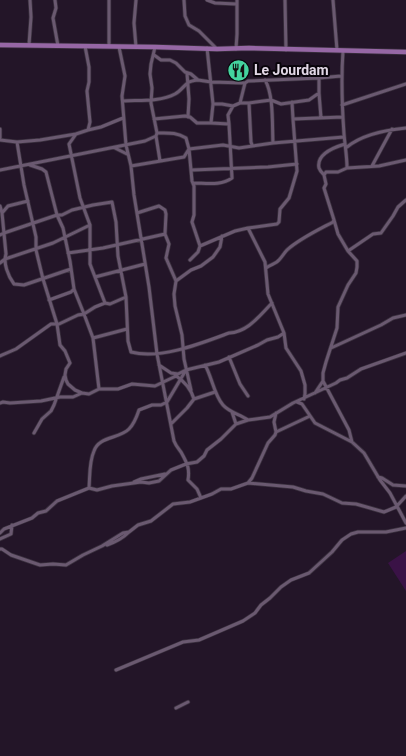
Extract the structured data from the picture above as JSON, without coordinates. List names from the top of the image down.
{
  "places": {
    "restaurant": ["Le Jourdam"]
  }
}
